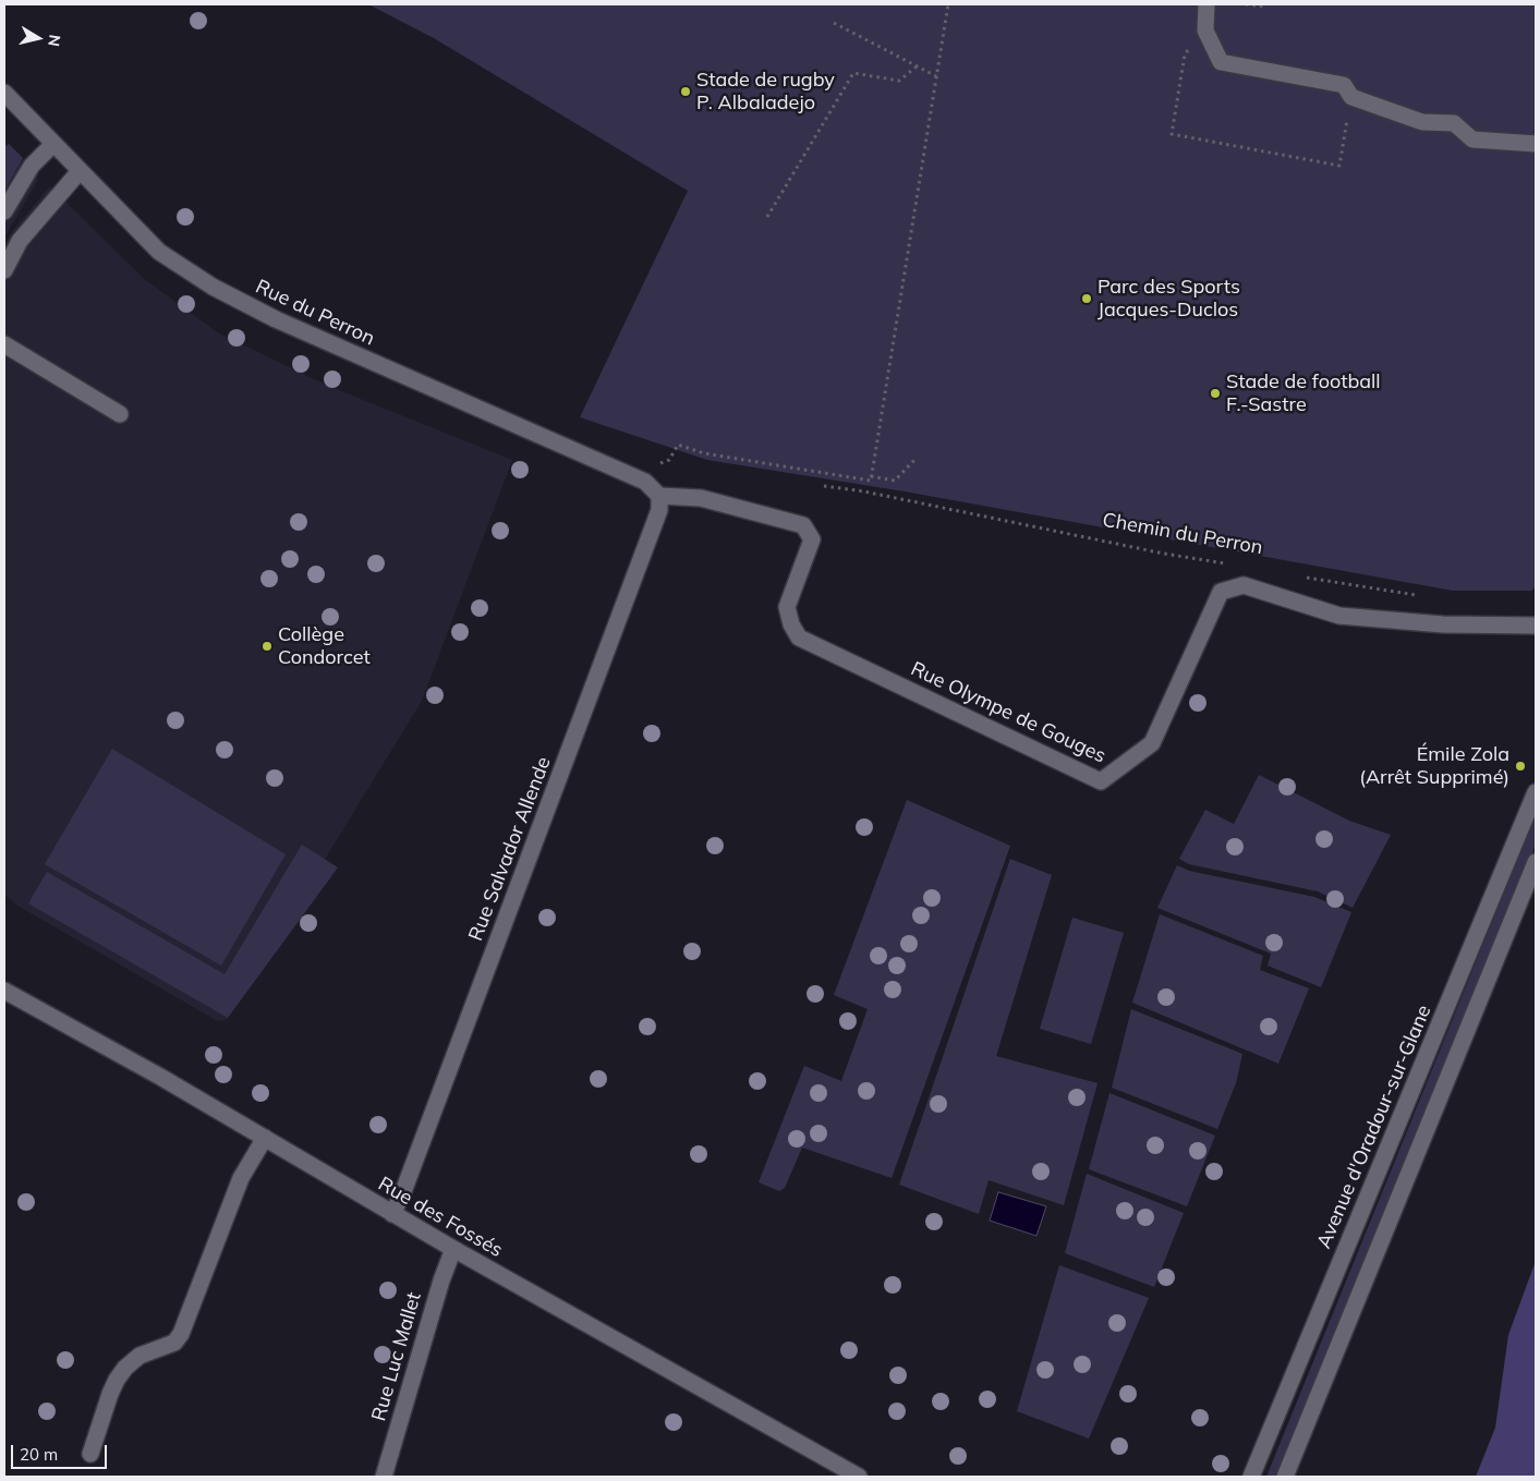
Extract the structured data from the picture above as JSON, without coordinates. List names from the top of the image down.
{
  "streets": {
    "street": [
      "Rue du Perron",
      "Chemin du Perron",
      "Rue Olympe de Gouges",
      "Rue Salvador Allende",
      "Avenue d'Oradour-sur-Glane",
      "Rue des Fossés",
      "Rue Luc Mallet"
    ]
  },
  "crossings": [
    ["Rue du Perron", "Rue Olympe de Gouges"],
    ["Rue du Perron", "Rue Salvador Allende"],
    ["Chemin du Perron", "Rue Olympe de Gouges"],
    ["Rue Olympe de Gouges", "Rue Salvador Allende"],
    ["Rue Salvador Allende", "Rue des Fossés"],
    ["Rue des Fossés", "Rue Luc Mallet"]
  ],
  "places": [
    "Stade de rugby P. Albaladejo",
    "Parc des Sports Jacques-Duclos",
    "Stade de football F.-Sastre",
    "Collège Condorcet",
    "Émile Zola (Arrêt Supprimé)"
  ],
  "scale_bar": "20 m",
  "north": "right"
}
